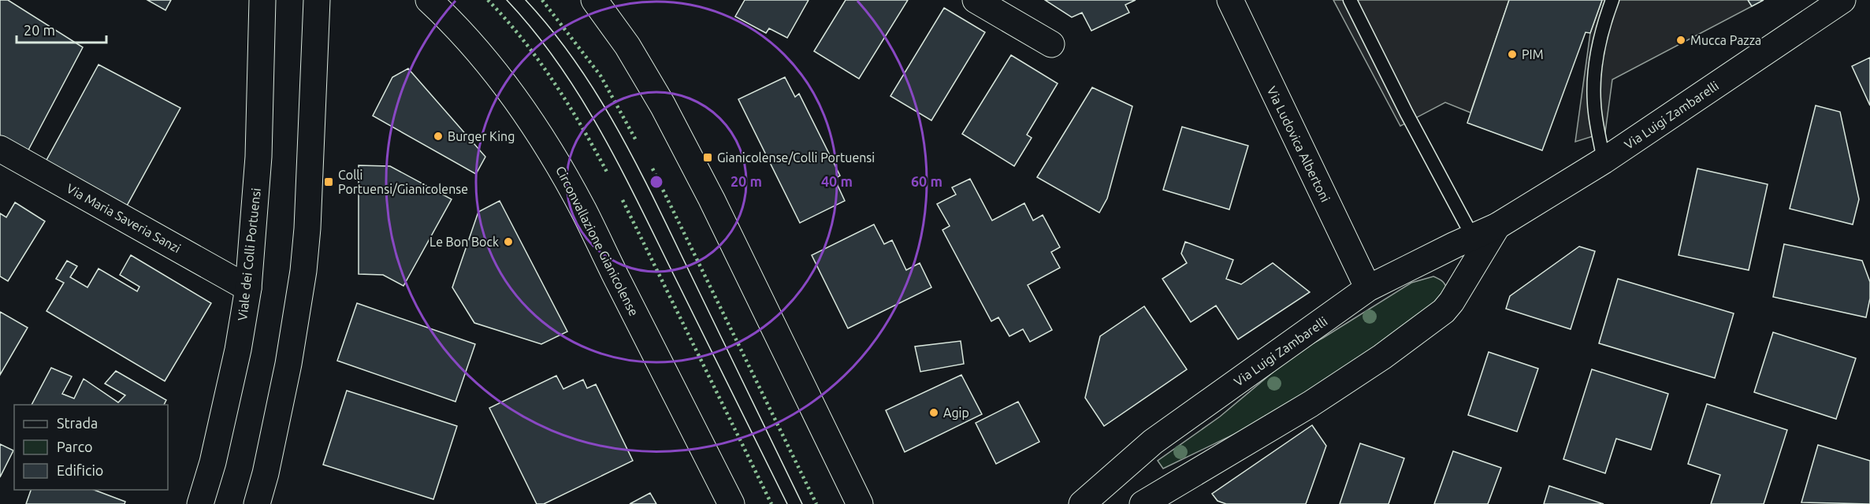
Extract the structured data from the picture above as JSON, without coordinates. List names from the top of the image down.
{
  "streets": {
    "main road": [
      "Via Luigi Zambarelli",
      "Via Ludovica Albertoni",
      "Via Maria Saveria Sanzi",
      "Circonvallazione Gianicolense",
      "Viale dei Colli Portuensi"
    ]
  },
  "crossings": [
    ["Via Luigi Zambarelli", "Via Ludovica Albertoni"],
    ["Via Maria Saveria Sanzi", "Viale dei Colli Portuensi"]
  ],
  "places": {
    "other": [
      "Mucca Pazza",
      "PIM",
      "Burger King",
      "Le Bon Bock",
      "Agip"
    ],
    "transit": ["Gianicolense/Colli Portuensi", "Colli Portuensi/Gianicolense"]
  },
  "legend": ["Strada", "Parco", "Edificio"],
  "scale_bar": "20 m",
  "rings": ["20 m", "40 m", "60 m"]
}
